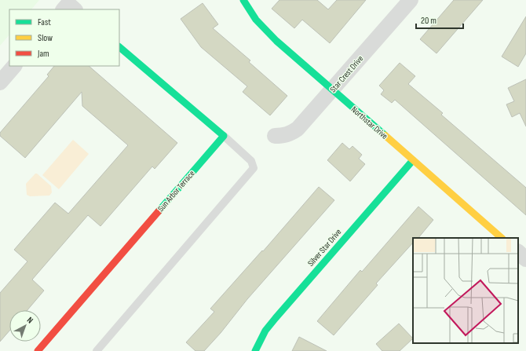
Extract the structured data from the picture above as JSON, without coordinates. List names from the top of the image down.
{
  "streets": {
    "street": [
      "Star Crest Drive",
      "Northstar Drive",
      "Sun Arbor Terrace",
      "Silver Star Drive"
    ]
  },
  "crossings": [
    ["Star Crest Drive", "Northstar Drive"],
    ["Northstar Drive", "Silver Star Drive"]
  ],
  "legend": ["Fast", "Slow", "Jam"],
  "scale_bar": "20 m",
  "north": "top right"
}
